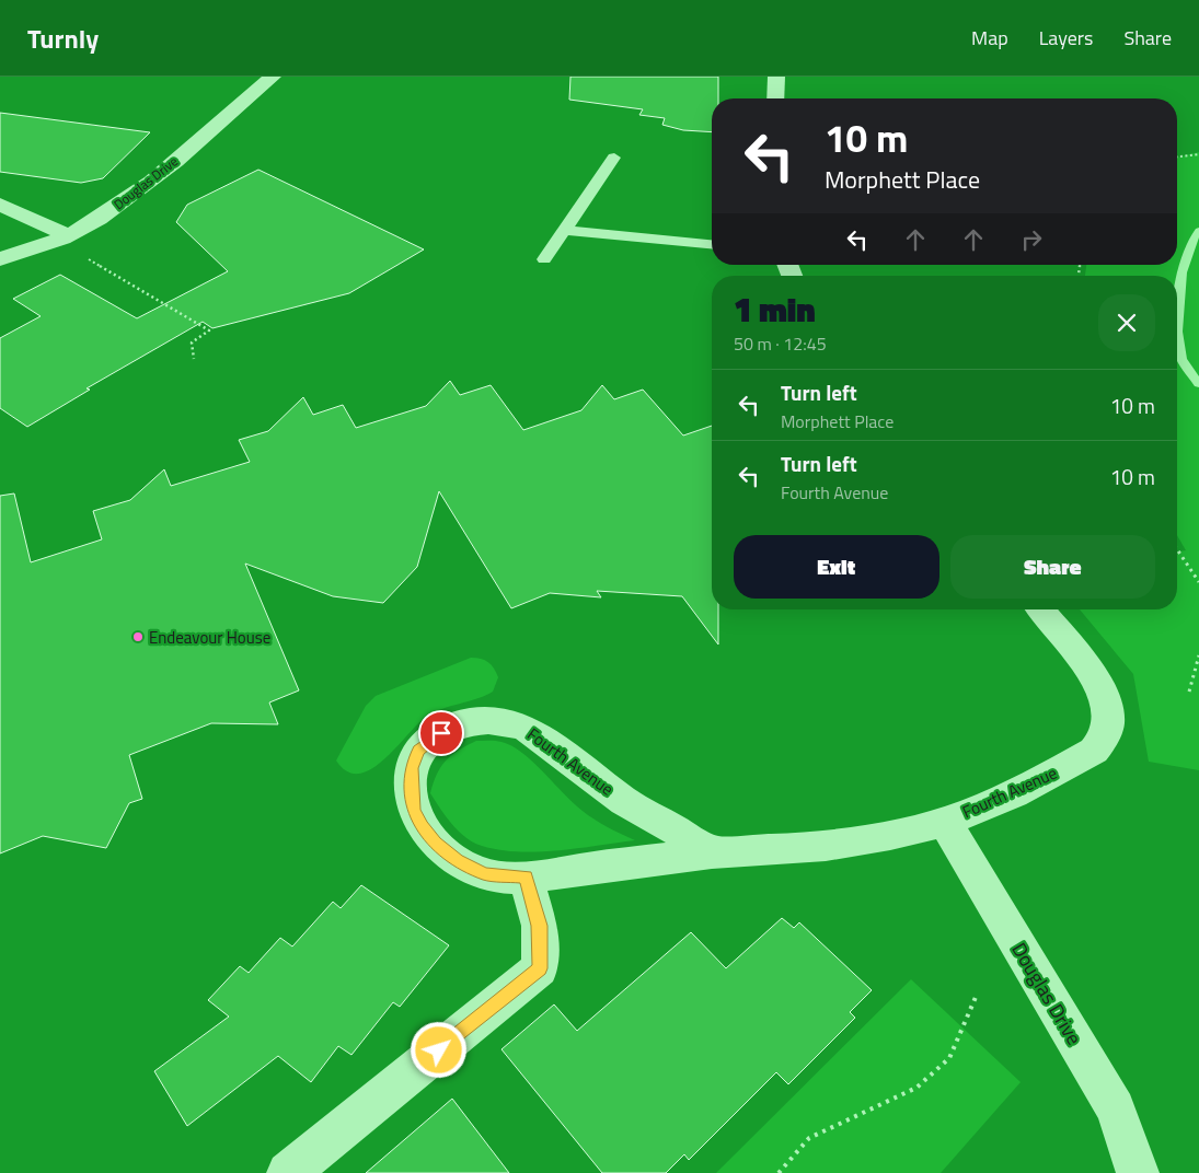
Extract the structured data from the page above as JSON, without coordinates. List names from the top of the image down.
{
  "streets": {
    "street": ["Douglas Drive", "Fourth Avenue"]
  },
  "crossings": [
    ["Douglas Drive", "Fourth Avenue"]
  ],
  "places": ["Endeavour House"],
  "page": {
    "header": "Turnly",
    "nav": ["Map", "Layers", "Share"],
    "turn": ["10 m", "Morphett Place"],
    "heading": ["1 min", "50 m · 12:45"],
    "list": [
      {
        "name": "Turn left",
        "note": "Morphett Place",
        "value": "10 m"
      },
      {
        "name": "Turn left",
        "note": "Fourth Avenue",
        "value": "10 m"
      }
    ],
    "buttons": ["Exit", "Share"]
  }
}
